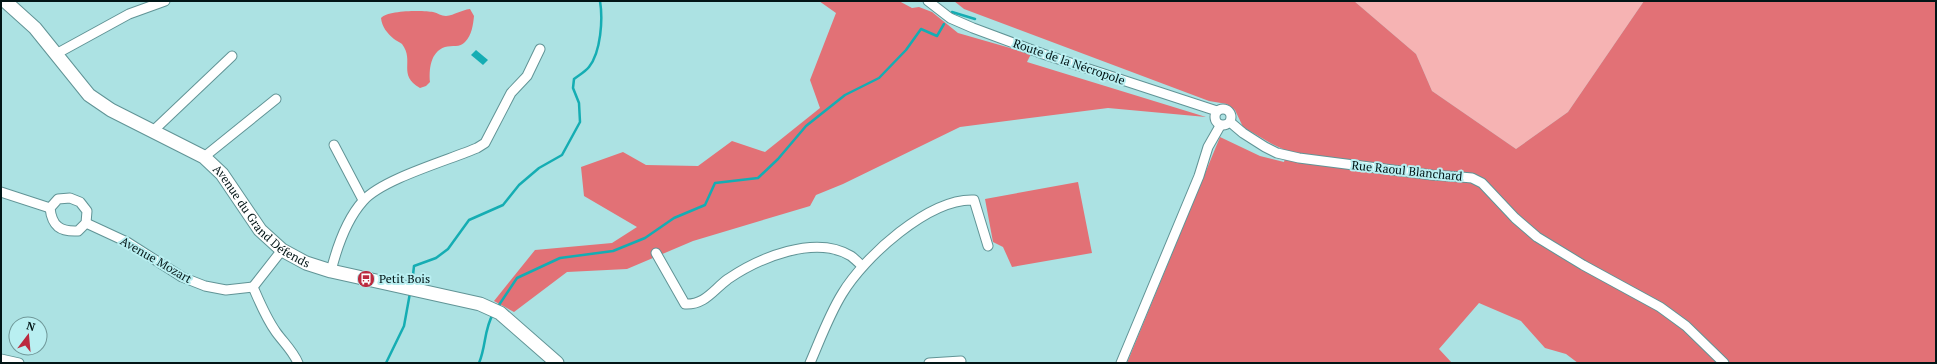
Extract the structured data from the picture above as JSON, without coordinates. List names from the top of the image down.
{
  "streets": {
    "street": [
      "Route de la Nécropole",
      "Rue Raoul Blanchard",
      "Avenue du Grand Défends",
      "Avenue Mozart"
    ]
  },
  "crossings": [
    ["Route de la Nécropole", "Rue Raoul Blanchard"]
  ],
  "places": {
    "bus stop": ["Petit Bois"]
  },
  "north": "top"
}
